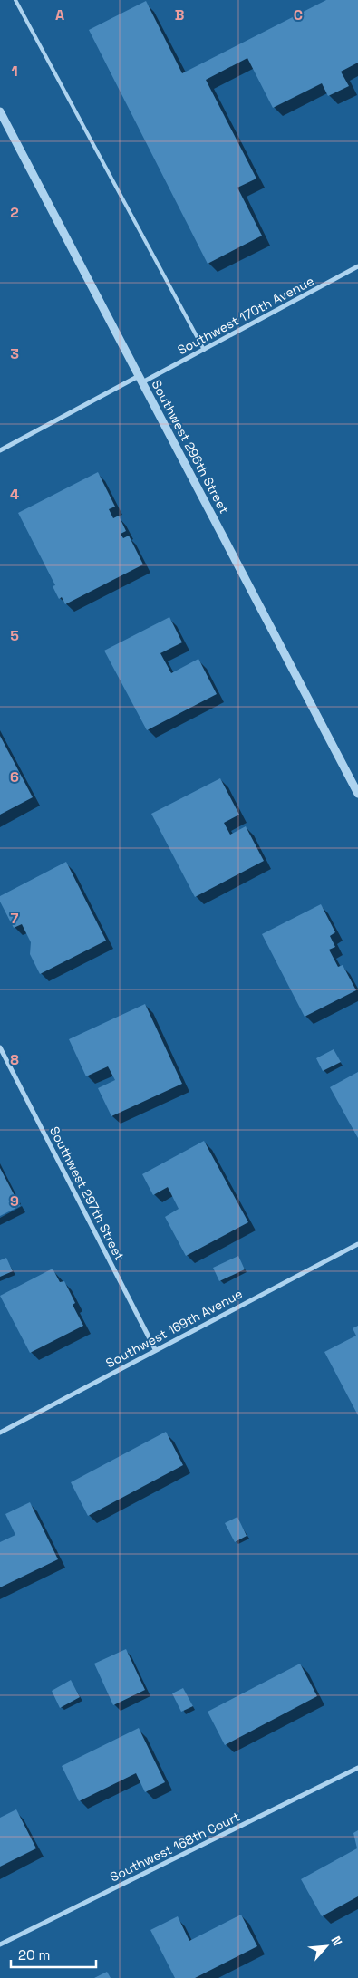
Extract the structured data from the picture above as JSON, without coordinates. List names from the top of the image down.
{
  "streets": {
    "street": [
      "Southwest 170th Avenue",
      "Southwest 296th Street",
      "Southwest 297th Street",
      "Southwest 169th Avenue",
      "Southwest 168th Court"
    ]
  },
  "crossings": [
    ["Southwest 170th Avenue", "Southwest 296th Street"],
    ["Southwest 297th Street", "Southwest 169th Avenue"]
  ],
  "scale_bar": "20 m",
  "north": "top right",
  "grid": {
    "columns": ["A", "B", "C"],
    "rows": [
      "1",
      "2",
      "3",
      "4",
      "5",
      "6",
      "7",
      "8",
      "9"
    ]
  }
}
